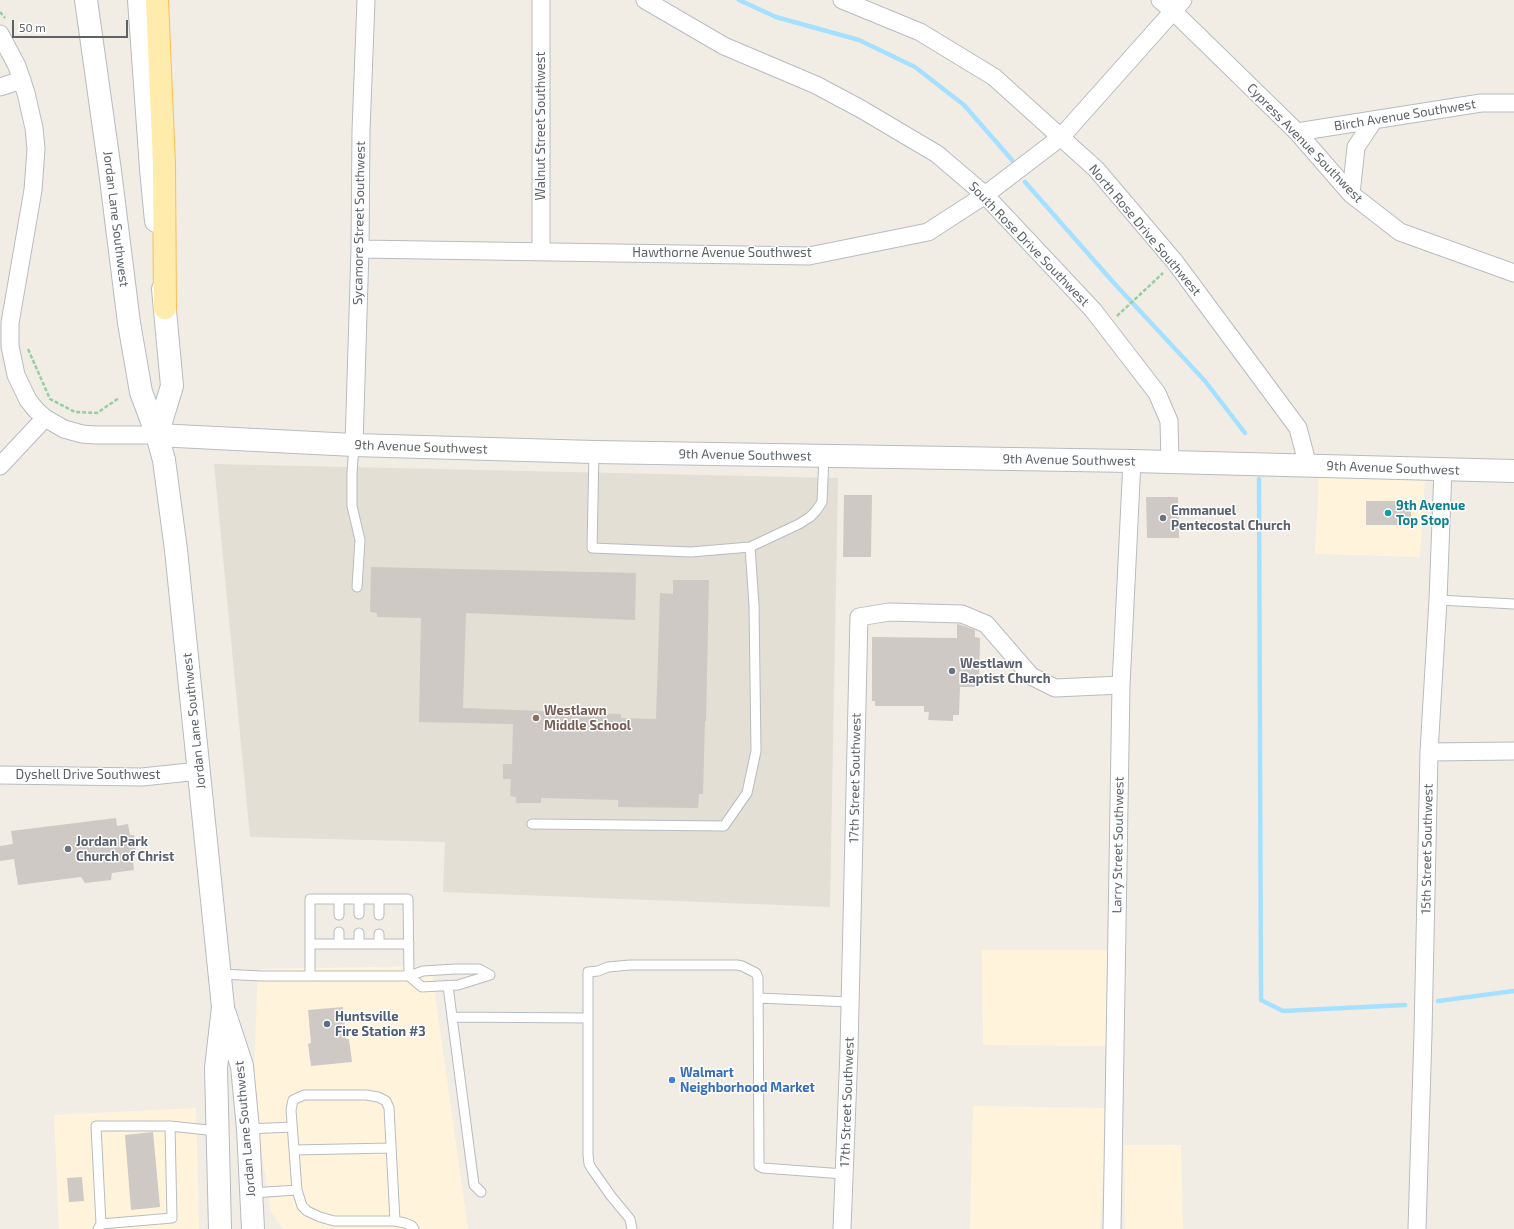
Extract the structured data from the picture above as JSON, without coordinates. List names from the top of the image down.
{
  "streets": {
    "main road": ["Jordan Lane Southwest", "9th Avenue Southwest"],
    "street": [
      "Birch Avenue Southwest",
      "Walnut Street Southwest",
      "Cypress Avenue Southwest",
      "Sycamore Street Southwest",
      "North Rose Drive Southwest",
      "South Rose Drive Southwest",
      "Hawthorne Avenue Southwest",
      "Dyshell Drive Southwest",
      "17th Street Southwest",
      "Larry Street Southwest",
      "15th Street Southwest"
    ]
  },
  "crossings": [
    ["Birch Avenue Southwest", "Cypress Avenue Southwest"],
    ["Walnut Street Southwest", "Hawthorne Avenue Southwest"],
    ["Cypress Avenue Southwest", "Hawthorne Avenue Southwest"],
    ["Jordan Lane Southwest", "9th Avenue Southwest"],
    ["Jordan Lane Southwest", "Dyshell Drive Southwest"],
    ["Sycamore Street Southwest", "Hawthorne Avenue Southwest"],
    ["Sycamore Street Southwest", "9th Avenue Southwest"],
    ["North Rose Drive Southwest", "Hawthorne Avenue Southwest"],
    ["North Rose Drive Southwest", "9th Avenue Southwest"],
    ["South Rose Drive Southwest", "Hawthorne Avenue Southwest"],
    ["South Rose Drive Southwest", "9th Avenue Southwest"],
    ["9th Avenue Southwest", "Larry Street Southwest"],
    ["9th Avenue Southwest", "15th Street Southwest"],
    ["17th Street Southwest", "Larry Street Southwest"]
  ],
  "places": [
    "9th Avenue Top Stop",
    "Emmanuel Pentecostal Church",
    "Westlawn Baptist Church",
    "Westlawn Middle School",
    "Jordan Park Church of Christ",
    "Huntsville Fire Station #3",
    "Walmart Neighborhood Market"
  ],
  "scale_bar": "50 m"
}
